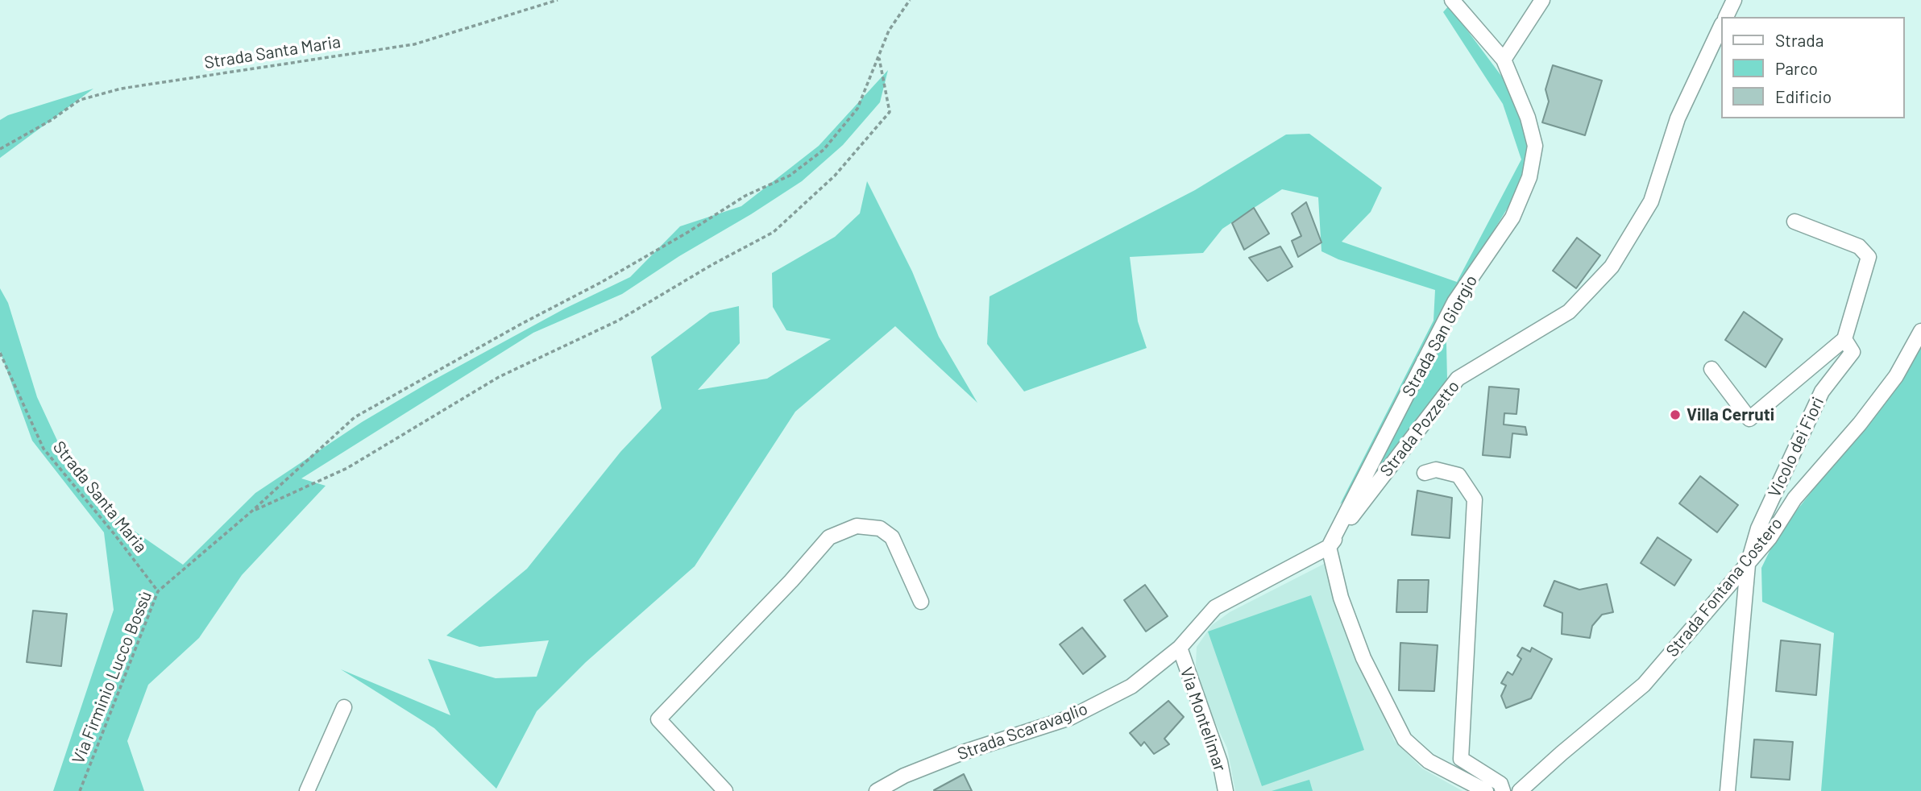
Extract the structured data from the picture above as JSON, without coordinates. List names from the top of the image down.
{
  "streets": {
    "street": [
      "Strada San Giorgio",
      "Strada Pozzetto",
      "Vicolo dei Fiori",
      "Strada Fontana Costero",
      "Via Montelimar",
      "Strada Scaravaglio"
    ],
    "path": ["Strada Santa Maria", "Via Firminio Lucco Bossù"]
  },
  "crossings": [
    ["Strada Santa Maria", "Via Firminio Lucco Bossù"],
    ["Strada San Giorgio", "Strada Pozzetto"],
    ["Strada San Giorgio", "Strada Scaravaglio"],
    ["Strada Pozzetto", "Strada Scaravaglio"],
    ["Vicolo dei Fiori", "Strada Fontana Costero"],
    ["Via Montelimar", "Strada Scaravaglio"]
  ],
  "places": ["Villa Cerruti"],
  "legend": ["Strada", "Parco", "Edificio"]
}
